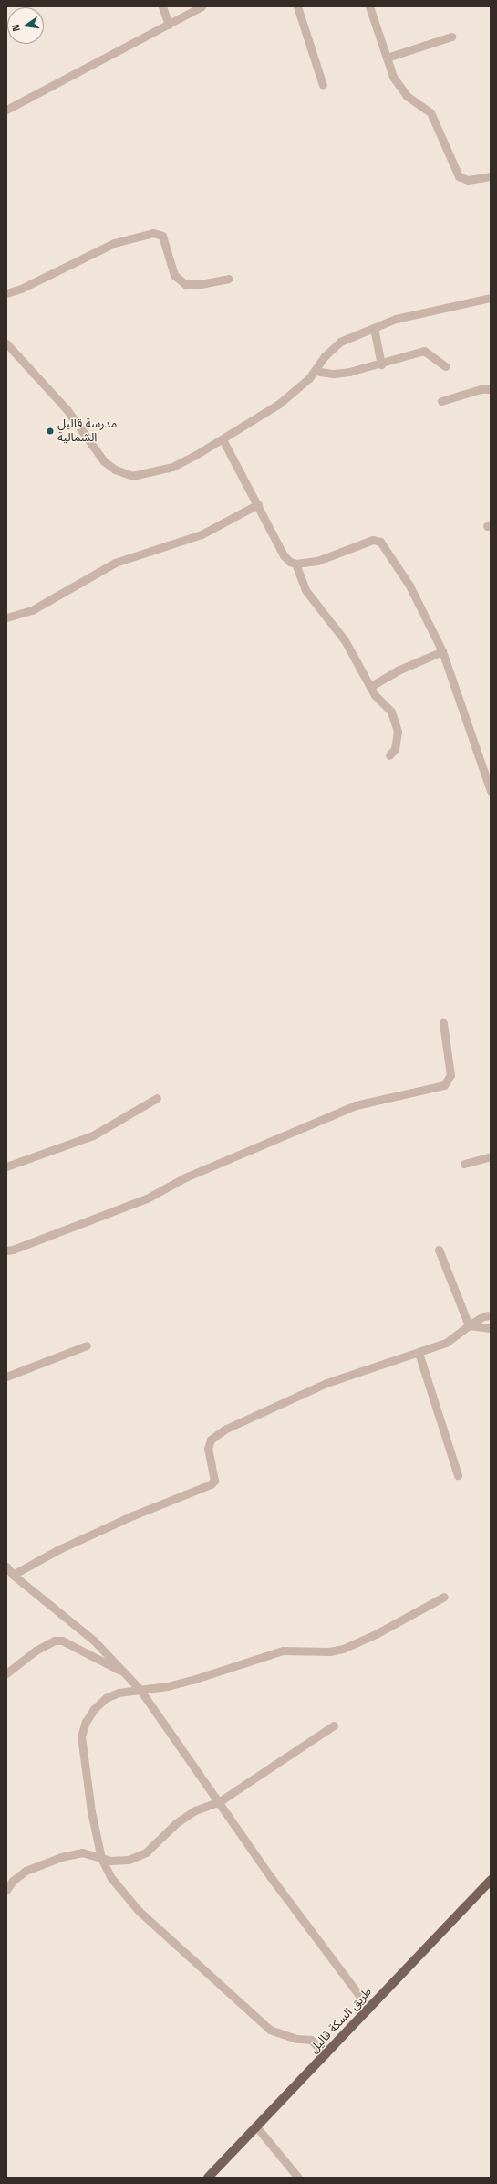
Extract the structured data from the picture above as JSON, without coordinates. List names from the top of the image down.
{
  "streets": {
    "main road": ["طريق السكة قاليل"]
  },
  "places": ["مدرسة قاليل الشمالية"],
  "north": "left"
}
